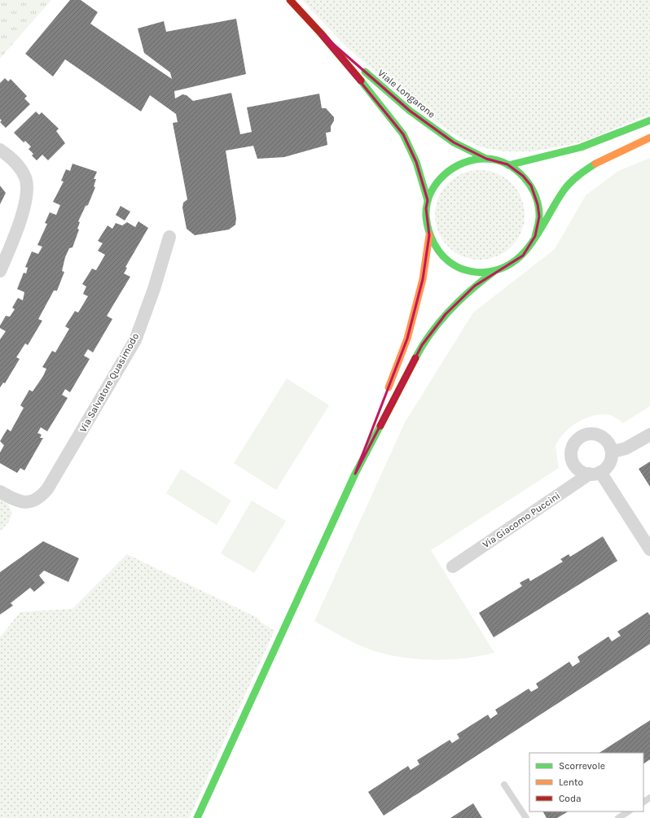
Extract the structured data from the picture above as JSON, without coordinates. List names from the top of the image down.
{
  "streets": {
    "main road": ["Viale Longarone"],
    "street": ["Via Salvatore Quasimodo", "Via Giacomo Puccini"]
  },
  "legend": ["Scorrevole", "Lento", "Coda"]
}
